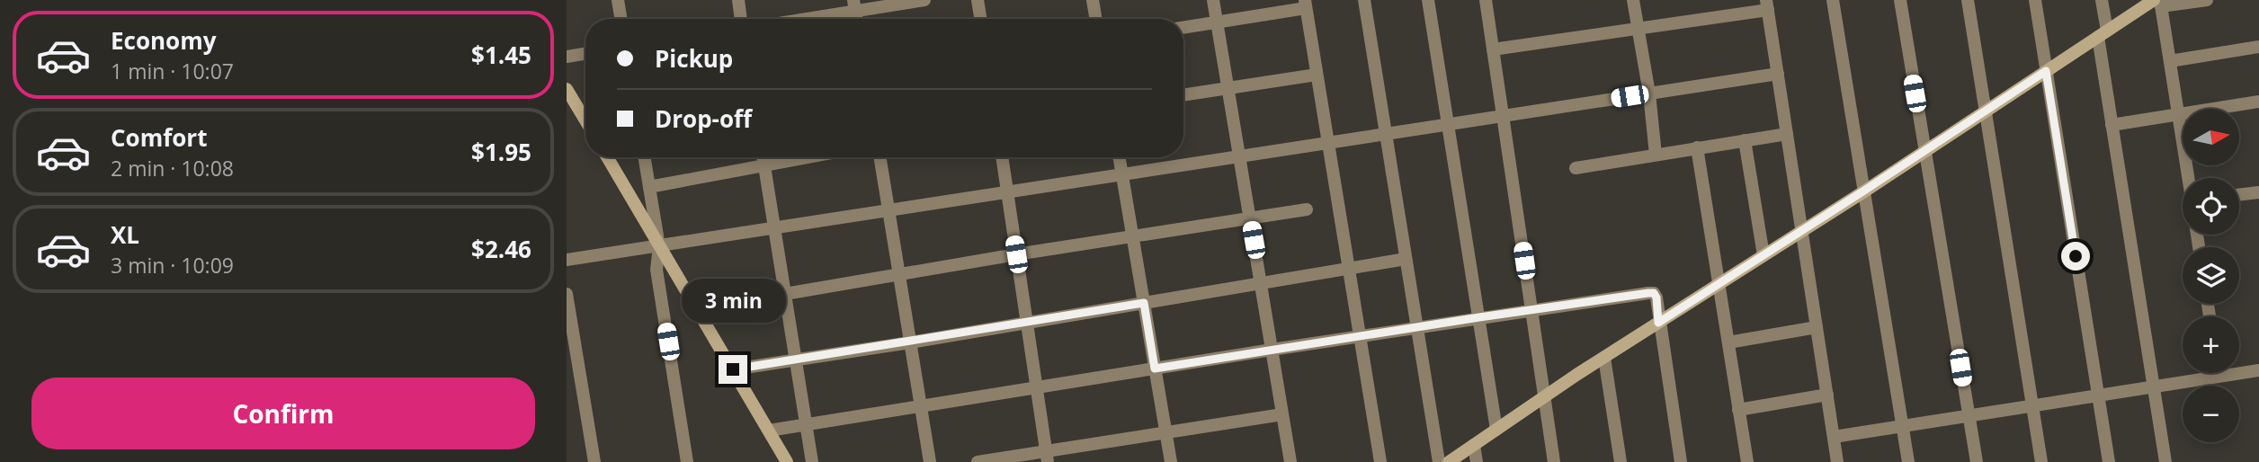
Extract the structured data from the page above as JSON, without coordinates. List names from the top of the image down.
{
  "north": "right",
  "page": {
    "list": [
      {
        "name": "Economy",
        "note": "1 min · 10:07",
        "value": "$1.45"
      },
      {
        "name": "Comfort",
        "note": "2 min · 10:08",
        "value": "$1.95"
      },
      {
        "name": "XL",
        "note": "3 min · 10:09",
        "value": "$2.46"
      }
    ],
    "banner": ["Pickup", "Drop-off"],
    "map_buttons": ["+", "−"],
    "bubble": "3 min",
    "buttons": "Confirm"
  }
}
